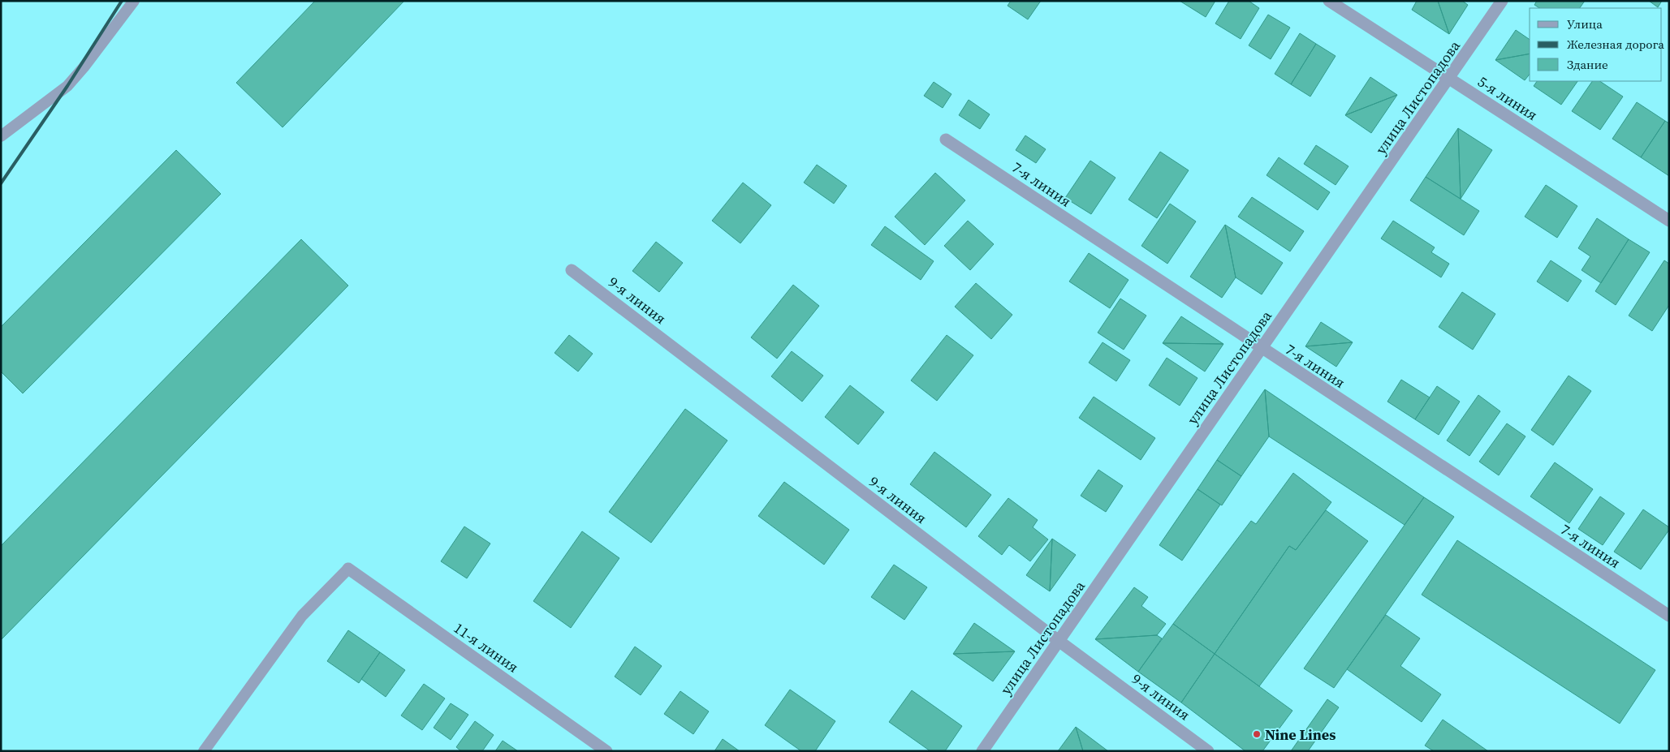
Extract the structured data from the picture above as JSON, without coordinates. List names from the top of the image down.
{
  "streets": {
    "street": [
      "улица Листопадова",
      "5-я линия",
      "7-я линия",
      "9-я линия",
      "11-я линия"
    ]
  },
  "crossings": [
    ["улица Листопадова", "5-я линия"],
    ["улица Листопадова", "7-я линия"],
    ["улица Листопадова", "9-я линия"]
  ],
  "places": ["Nine Lines"],
  "legend": ["Улица", "Железная дорога", "Здание"]
}
